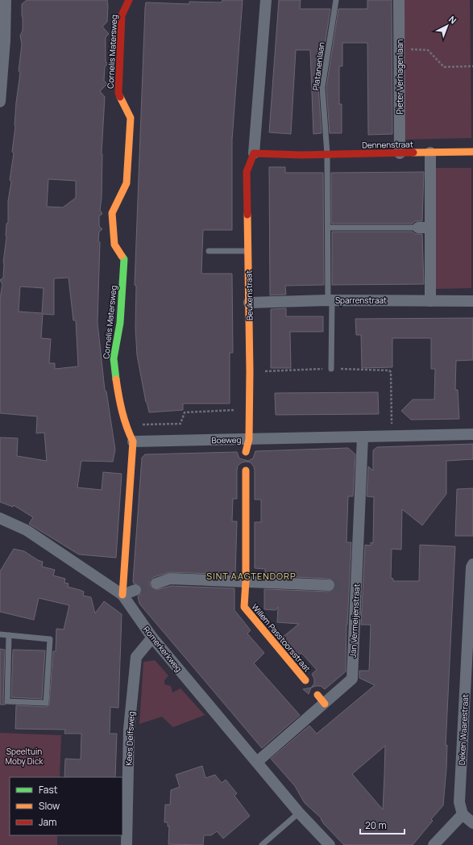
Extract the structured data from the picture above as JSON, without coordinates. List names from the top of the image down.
{
  "streets": {
    "street": [
      "Cornelis Matersweg",
      "Pieter Verhagenlaan",
      "Dennenstraat",
      "Beukenstraat",
      "Sparrenstraat",
      "Boeweg",
      "Jan Vermeijenstraat",
      "Willem Passtoorsstraat",
      "Romerkerkweg",
      "Deken Waarestraat",
      "Kees Delfsweg"
    ],
    "lane": ["Platanenlaan"]
  },
  "crossings": [
    ["Cornelis Matersweg", "Boeweg"],
    ["Platanenlaan", "Dennenstraat"],
    ["Platanenlaan", "Sparrenstraat"],
    ["Pieter Verhagenlaan", "Dennenstraat"],
    ["Dennenstraat", "Beukenstraat"],
    ["Beukenstraat", "Sparrenstraat"],
    ["Beukenstraat", "Boeweg"],
    ["Boeweg", "Jan Vermeijenstraat"],
    ["Jan Vermeijenstraat", "Romerkerkweg"],
    ["Romerkerkweg", "Kees Delfsweg"]
  ],
  "districts": ["SINT AAGTENDORP"],
  "parks": ["Speeltuin Moby Dick"],
  "legend": ["Fast", "Slow", "Jam"],
  "scale_bar": "20 m",
  "north": "top right"
}
